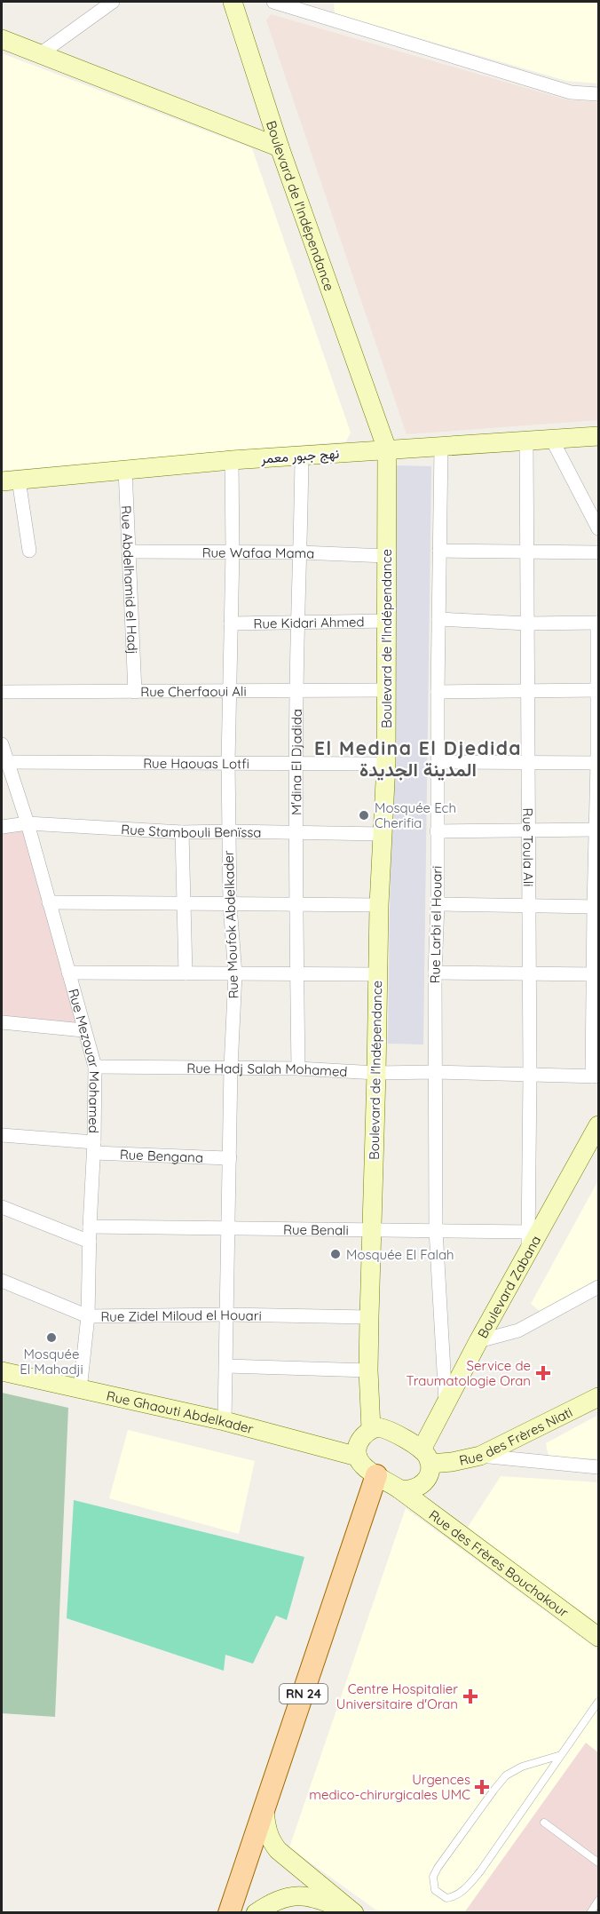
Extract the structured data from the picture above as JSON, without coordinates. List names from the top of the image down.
{
  "streets": {
    "main road": ["RN 24"],
    "street": [
      "Boulevard de l'Indépendance",
      "نهج جبور معمر",
      "Rue Wafaa Mama",
      "Rue Abdelhamid el Hadj",
      "Rue Kidari Ahmed",
      "Rue Cherfaoui Ali",
      "Rue Haouas Lotfi",
      "M'dina El Djadida",
      "Rue Stambouli Benïssa",
      "Rue Toula Ali",
      "Rue Moufok Abdelkader",
      "Rue Larbi el Houari",
      "Rue Mezouar Mohamed",
      "Rue Hadj Salah Mohamed",
      "Rue Bengana",
      "Rue Benali",
      "Boulevard Zabana",
      "Rue Zidel Miloud el Houari",
      "Rue Ghaouti Abdelkader",
      "Rue des Frères Niati",
      "Rue des Frères Bouchakour"
    ]
  },
  "crossings": [
    ["Boulevard de l'Indépendance", "نهج جبور معمر"],
    ["Boulevard de l'Indépendance", "Rue Wafaa Mama"],
    ["Boulevard de l'Indépendance", "Rue Kidari Ahmed"],
    ["Boulevard de l'Indépendance", "Rue Cherfaoui Ali"],
    ["Boulevard de l'Indépendance", "Rue Haouas Lotfi"],
    ["Boulevard de l'Indépendance", "Rue Stambouli Benïssa"],
    ["Boulevard de l'Indépendance", "Rue Hadj Salah Mohamed"],
    ["Boulevard de l'Indépendance", "Rue Benali"],
    ["Boulevard de l'Indépendance", "Boulevard Zabana"],
    ["Boulevard de l'Indépendance", "Rue Zidel Miloud el Houari"],
    ["Boulevard de l'Indépendance", "Rue Ghaouti Abdelkader"],
    ["Boulevard de l'Indépendance", "Rue des Frères Niati"],
    ["Boulevard de l'Indépendance", "Rue des Frères Bouchakour"],
    ["Boulevard de l'Indépendance", "RN 24"],
    ["نهج جبور معمر", "Rue Abdelhamid el Hadj"],
    ["نهج جبور معمر", "M'dina El Djadida"],
    ["نهج جبور معمر", "Rue Toula Ali"],
    ["نهج جبور معمر", "Rue Moufok Abdelkader"],
    ["نهج جبور معمر", "Rue Larbi el Houari"],
    ["Rue Wafaa Mama", "Rue Abdelhamid el Hadj"],
    ["Rue Wafaa Mama", "M'dina El Djadida"],
    ["Rue Wafaa Mama", "Rue Moufok Abdelkader"],
    ["Rue Abdelhamid el Hadj", "Rue Cherfaoui Ali"],
    ["Rue Kidari Ahmed", "M'dina El Djadida"],
    ["Rue Kidari Ahmed", "Rue Moufok Abdelkader"],
    ["Rue Cherfaoui Ali", "M'dina El Djadida"],
    ["Rue Cherfaoui Ali", "Rue Moufok Abdelkader"],
    ["Rue Haouas Lotfi", "M'dina El Djadida"],
    ["Rue Haouas Lotfi", "Rue Moufok Abdelkader"],
    ["Rue Haouas Lotfi", "Rue Mezouar Mohamed"],
    ["M'dina El Djadida", "Rue Stambouli Benïssa"],
    ["M'dina El Djadida", "Rue Hadj Salah Mohamed"],
    ["Rue Stambouli Benïssa", "Rue Moufok Abdelkader"],
    ["Rue Stambouli Benïssa", "Rue Mezouar Mohamed"],
    ["Rue Toula Ali", "Rue Hadj Salah Mohamed"],
    ["Rue Toula Ali", "Rue Benali"],
    ["Rue Toula Ali", "Boulevard Zabana"],
    ["Rue Moufok Abdelkader", "Rue Hadj Salah Mohamed"],
    ["Rue Moufok Abdelkader", "Rue Bengana"],
    ["Rue Moufok Abdelkader", "Rue Benali"],
    ["Rue Moufok Abdelkader", "Rue Zidel Miloud el Houari"],
    ["Rue Moufok Abdelkader", "Rue Ghaouti Abdelkader"],
    ["Rue Larbi el Houari", "Rue Hadj Salah Mohamed"],
    ["Rue Larbi el Houari", "Rue Benali"],
    ["Rue Larbi el Houari", "Boulevard Zabana"],
    ["Rue Mezouar Mohamed", "Rue Hadj Salah Mohamed"],
    ["Rue Mezouar Mohamed", "Rue Bengana"],
    ["Rue Mezouar Mohamed", "Rue Benali"],
    ["Rue Mezouar Mohamed", "Rue Zidel Miloud el Houari"],
    ["Rue Mezouar Mohamed", "Rue Ghaouti Abdelkader"],
    ["Rue Benali", "Boulevard Zabana"],
    ["Boulevard Zabana", "Rue Ghaouti Abdelkader"],
    ["Boulevard Zabana", "Rue des Frères Niati"],
    ["Boulevard Zabana", "Rue des Frères Bouchakour"],
    ["Boulevard Zabana", "RN 24"],
    ["Rue Ghaouti Abdelkader", "Rue des Frères Niati"],
    ["Rue Ghaouti Abdelkader", "Rue des Frères Bouchakour"],
    ["Rue Ghaouti Abdelkader", "RN 24"],
    ["Rue des Frères Niati", "Rue des Frères Bouchakour"],
    ["Rue des Frères Niati", "RN 24"],
    ["Rue des Frères Bouchakour", "RN 24"]
  ],
  "districts": ["El Medina El Djedida المدينة الجديدة"],
  "places": {
    "other": ["Mosquée Ech Cherifia", "Mosquée El Falah", "Mosquée El Mahadji"],
    "health": ["Service de Traumatologie Oran", "Centre Hospitalier Universitaire d'Oran", "Urgences medico-chirurgicales UMC"]
  }
}
